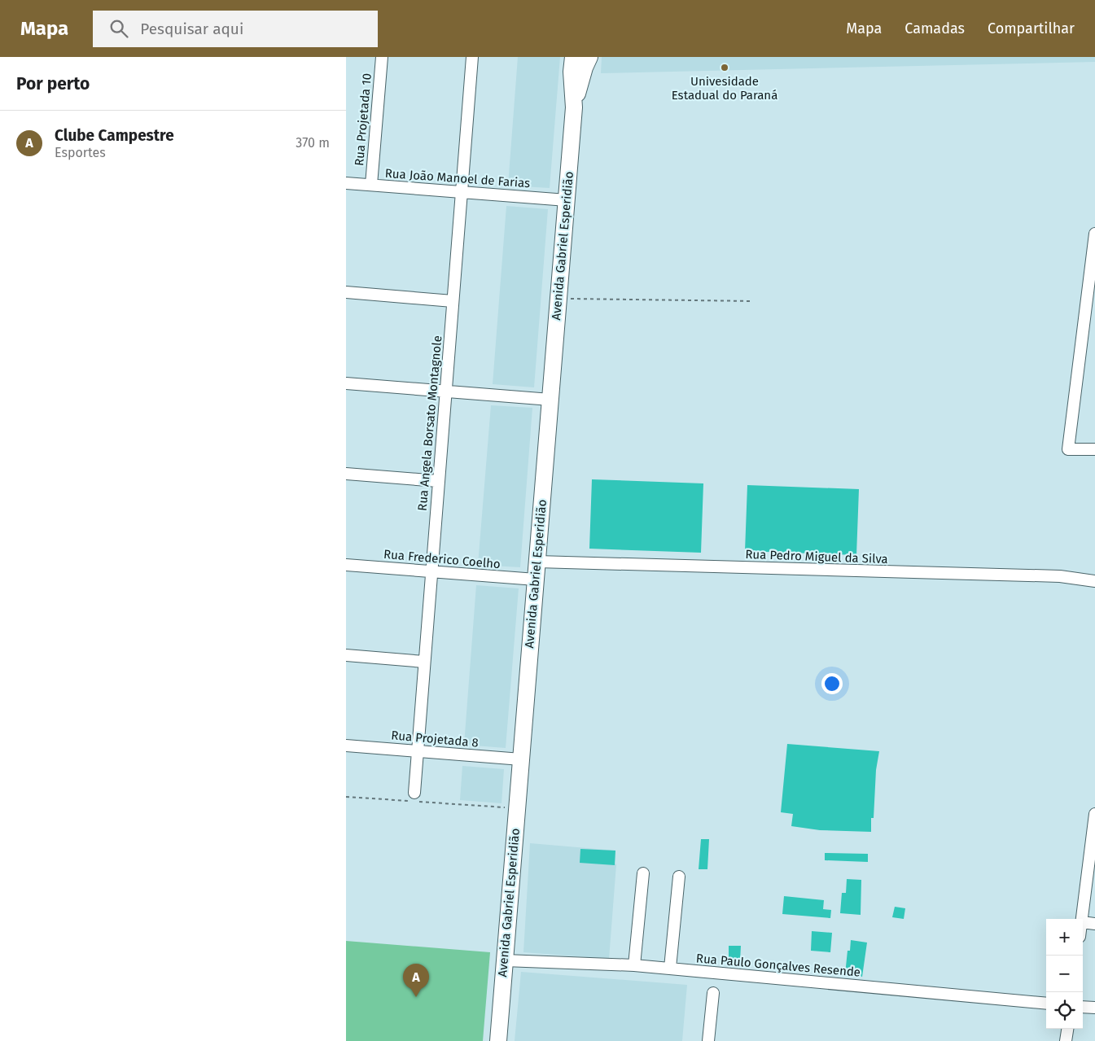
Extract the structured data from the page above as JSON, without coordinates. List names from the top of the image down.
{
  "streets": {
    "main road": ["Avenida Gabriel Esperidião"],
    "street": [
      "Rua Projetada 10",
      "Rua João Manoel de Farias",
      "Rua Angela Borsato Montagnole",
      "Rua Pedro Miguel da Silva",
      "Rua Frederico Coelho",
      "Rua Projetada 8",
      "Rua Paulo Gonçalves Resende"
    ]
  },
  "crossings": [
    ["Rua Projetada 10", "Rua João Manoel de Farias"],
    ["Rua João Manoel de Farias", "Avenida Gabriel Esperidião"],
    ["Rua João Manoel de Farias", "Rua Angela Borsato Montagnole"],
    ["Avenida Gabriel Esperidião", "Rua Pedro Miguel da Silva"],
    ["Avenida Gabriel Esperidião", "Rua Frederico Coelho"],
    ["Avenida Gabriel Esperidião", "Rua Projetada 8"],
    ["Avenida Gabriel Esperidião", "Rua Paulo Gonçalves Resende"],
    ["Rua Angela Borsato Montagnole", "Rua Frederico Coelho"],
    ["Rua Angela Borsato Montagnole", "Rua Projetada 8"]
  ],
  "places": ["Univesidade Estadual do Paraná"],
  "page": {
    "header": "Mapa",
    "search": "Pesquisar aqui",
    "nav": ["Mapa", "Camadas", "Compartilhar"],
    "heading": "Por perto",
    "list": [
      {
        "mark": "A",
        "name": "Clube Campestre",
        "note": "Esportes",
        "value": "370 m"
      }
    ],
    "map_buttons": ["+", "−"],
    "pins": "A"
  }
}
